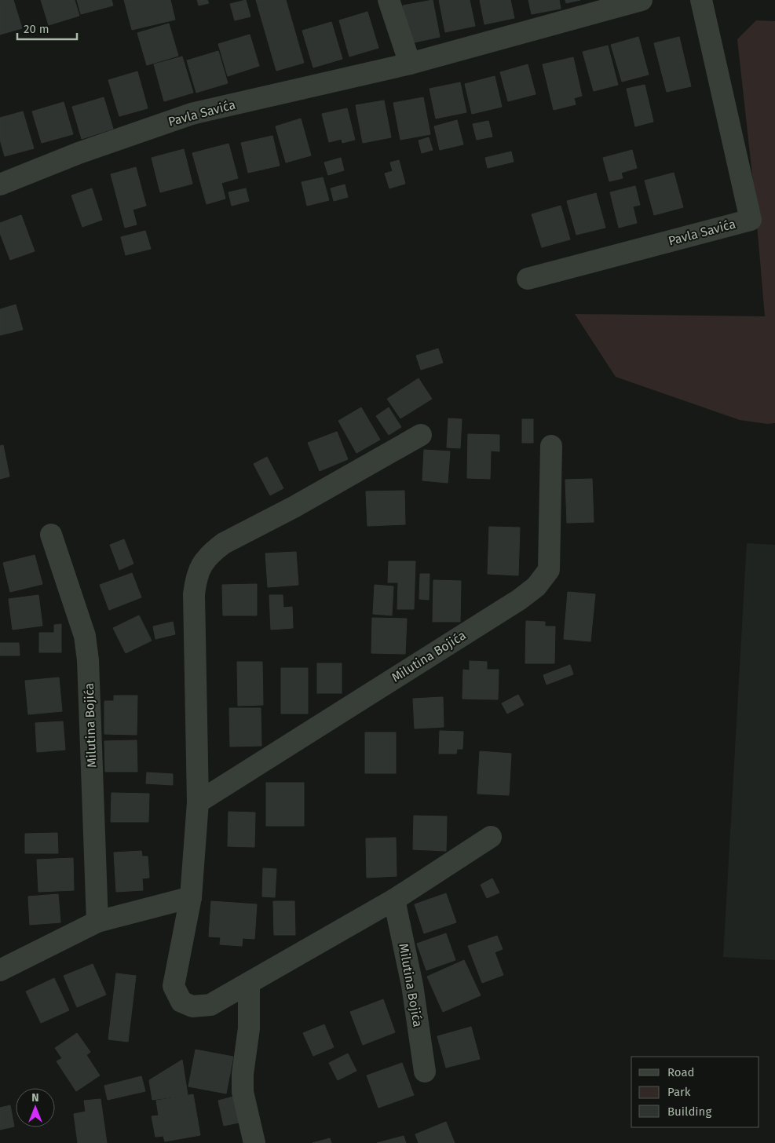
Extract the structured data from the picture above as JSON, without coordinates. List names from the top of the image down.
{
  "streets": {
    "street": ["Pavla Savića", "Milutina Bojića"]
  },
  "legend": ["Road", "Park", "Building"],
  "scale_bar": "20 m",
  "north": "top"
}
